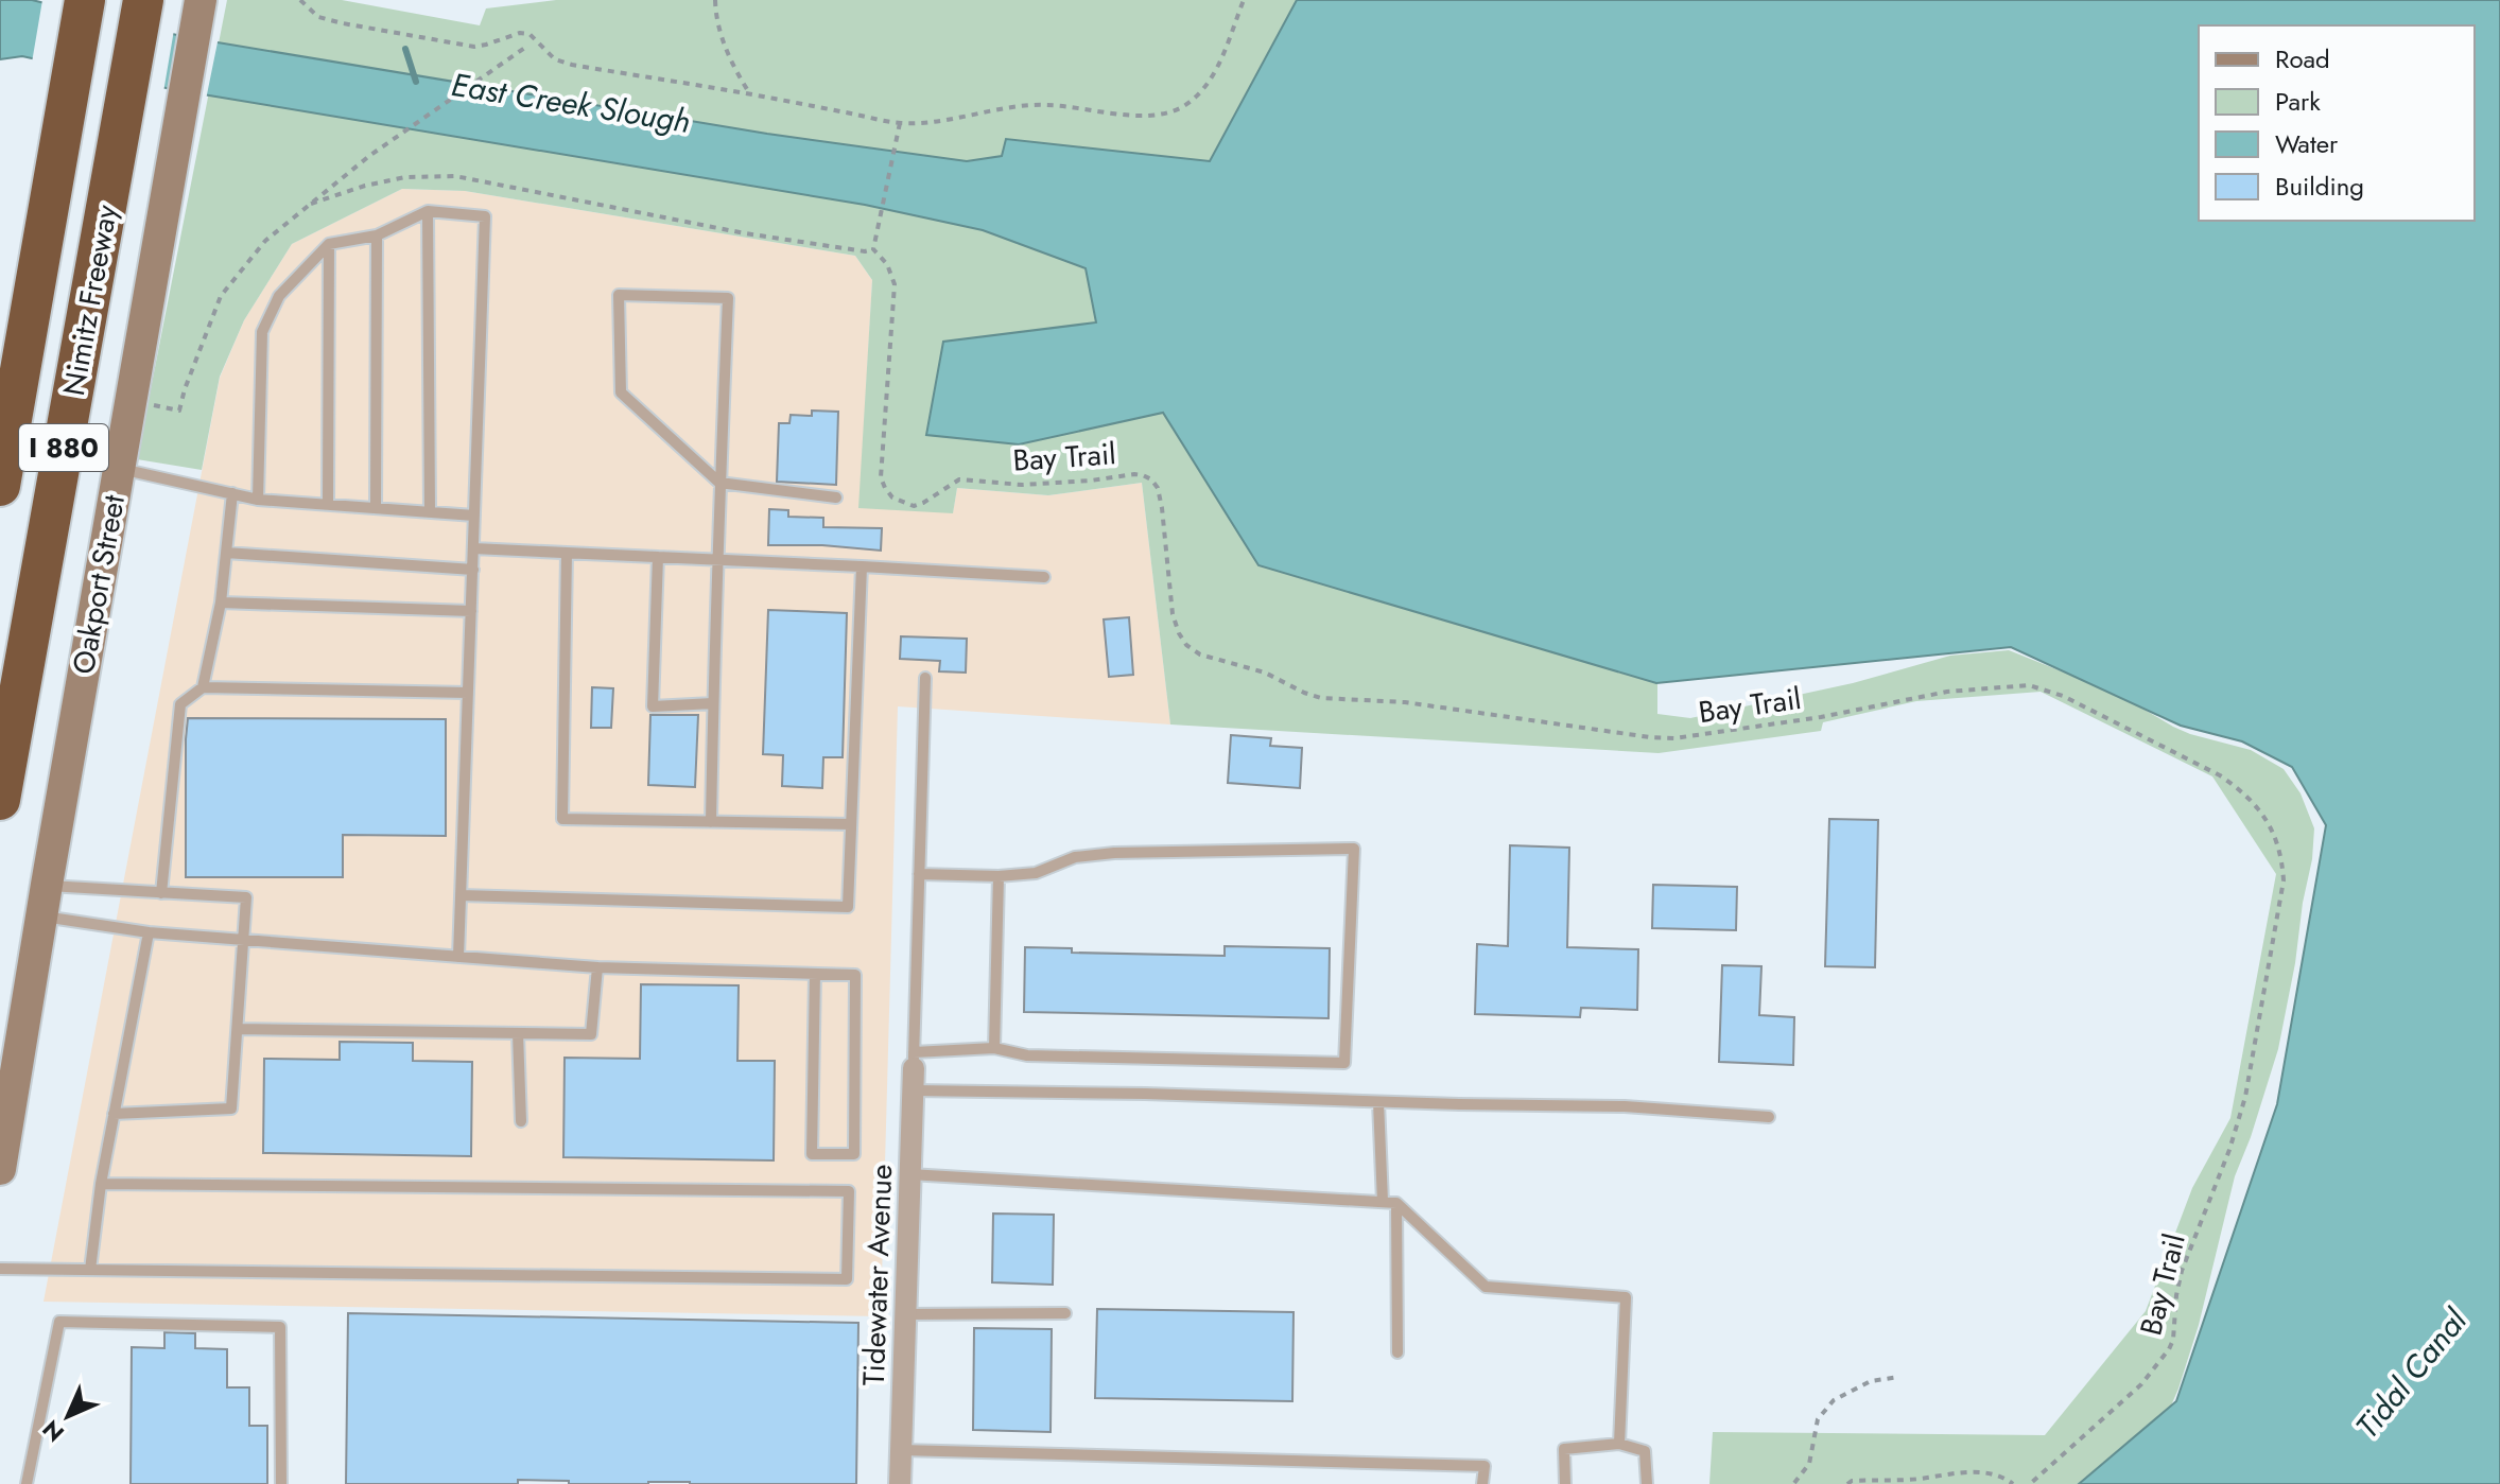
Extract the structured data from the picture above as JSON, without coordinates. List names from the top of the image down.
{
  "streets": {
    "highway": ["Nimitz Freeway", "I 880"],
    "main road": ["Oakport Street"],
    "street": ["Tidewater Avenue"],
    "path": ["Bay Trail"]
  },
  "water": ["East Creek Slough", "Tidal Canal"],
  "legend": [
    "Road",
    "Park",
    "Water",
    "Building"
  ],
  "north": "bottom left"
}
